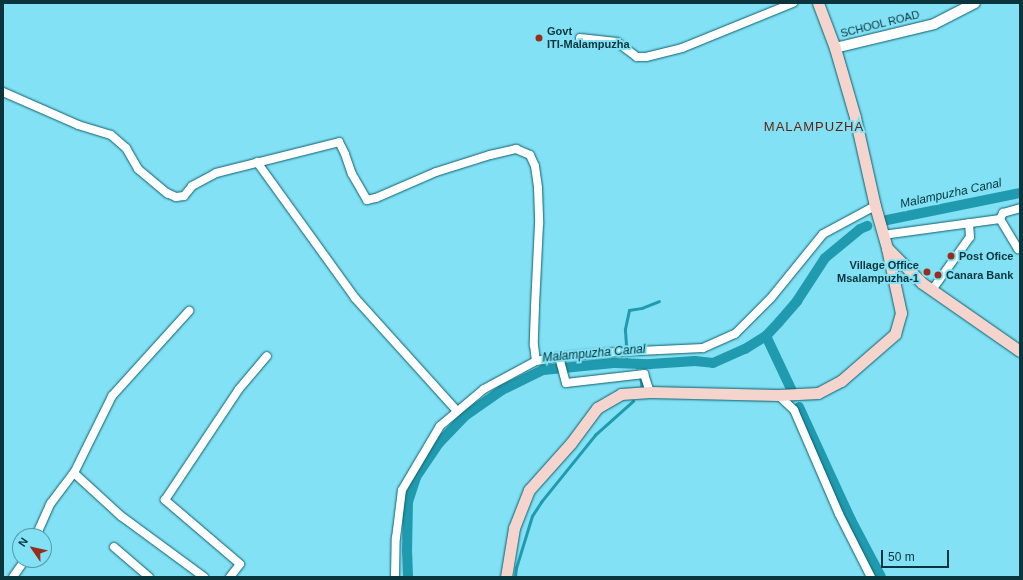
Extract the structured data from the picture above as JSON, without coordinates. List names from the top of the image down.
{
  "streets": {
    "street": ["SCHOOL ROAD"]
  },
  "districts": ["MALAMPUZHA"],
  "water": ["Malampuzha Canal"],
  "places": [
    "Govt ITI-Malampuzha",
    "Post Ofice",
    "Village Office Msalampuzha-1",
    "Canara Bank"
  ],
  "scale_bar": "50 m",
  "north": "top left"
}
